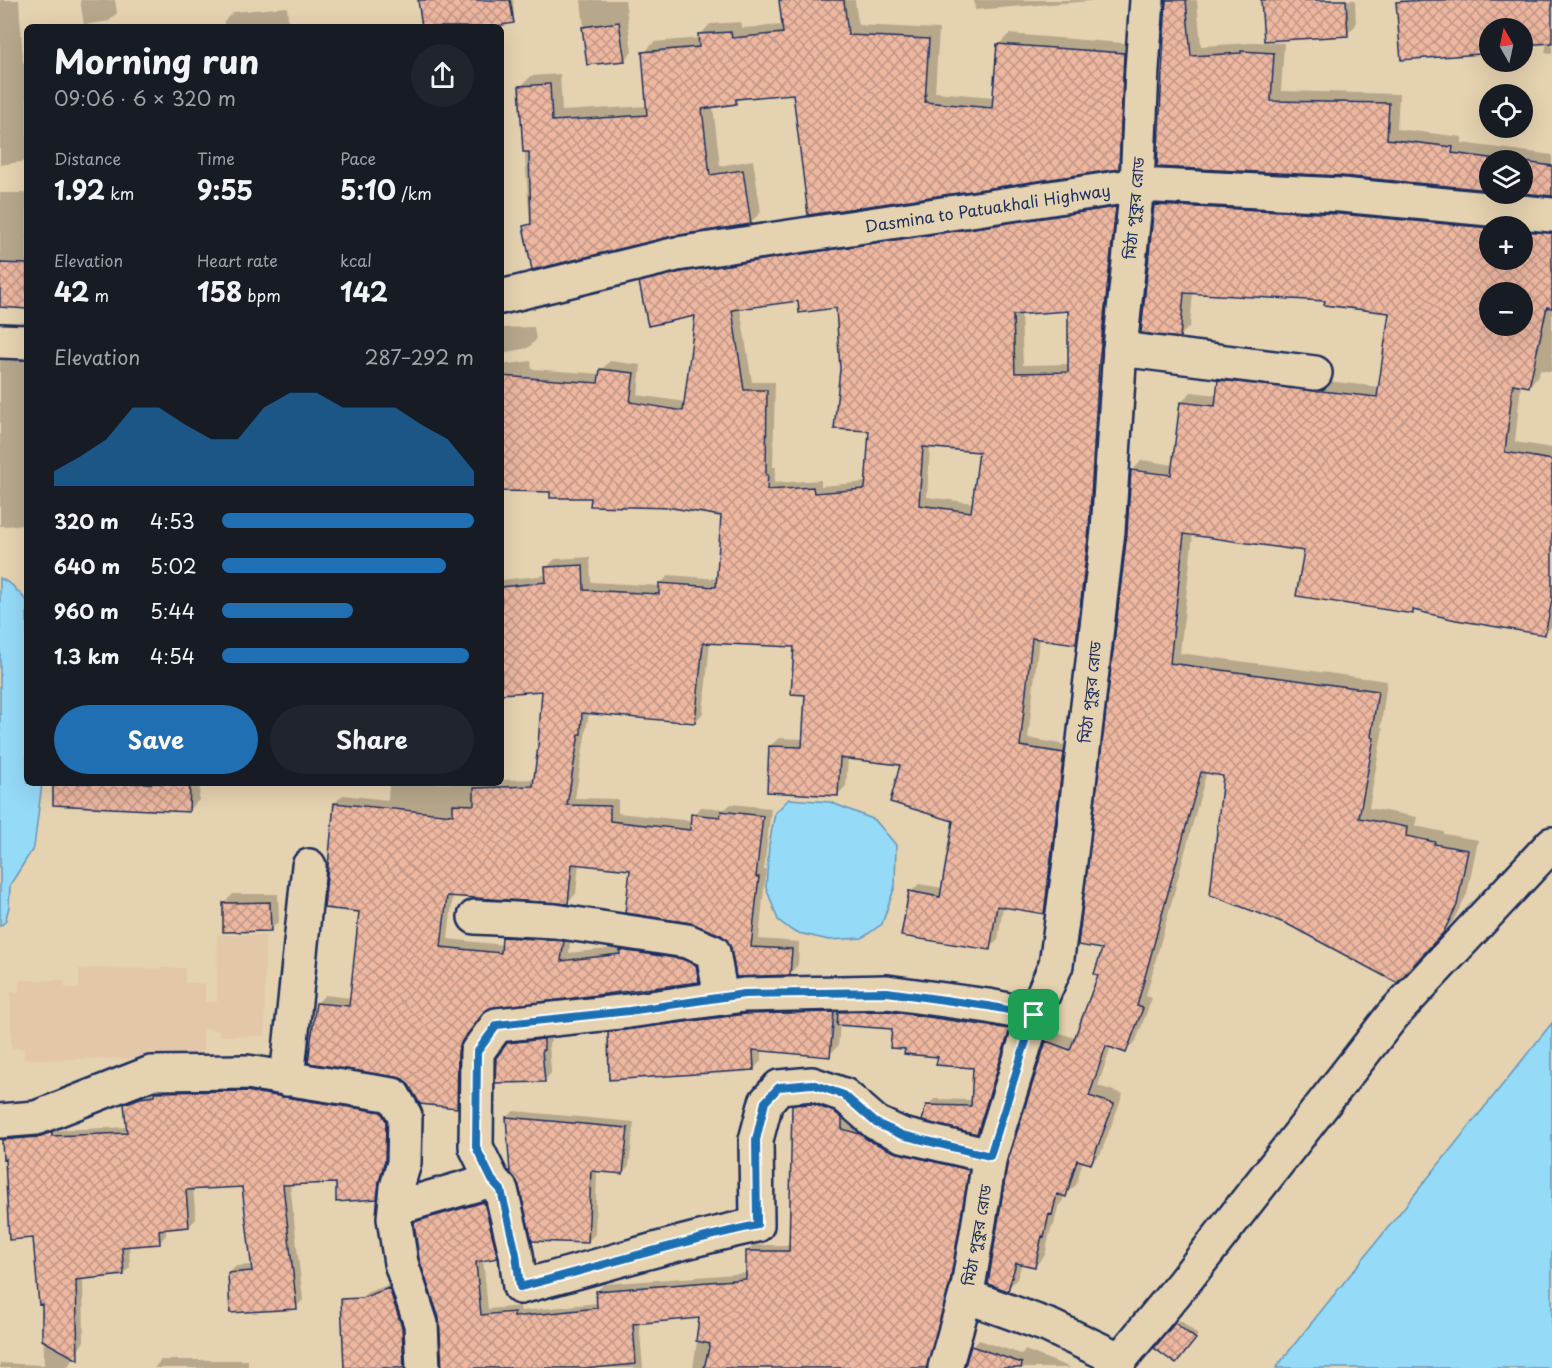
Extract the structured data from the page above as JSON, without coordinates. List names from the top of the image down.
{
  "streets": {
    "street": ["Dasmina to Patuakhali Highway", "মিঠা পুকুর রোড"]
  },
  "crossings": [
    ["Dasmina to Patuakhali Highway", "মিঠা পুকুর রোড"]
  ],
  "north": "top",
  "page": {
    "map_buttons": ["+", "−"],
    "heading": ["Morning run", "09:06 · 6 × 320 m"],
    "stats": [
      ["Distance", "1.92 km"],
      ["Time", "9:55"],
      ["Pace", "5:10 /km"],
      ["Elevation", "42 m"],
      ["Heart rate", "158 bpm"],
      ["kcal", "142"]
    ],
    "chart": ["Elevation", "287–292 m"],
    "list": [
      {
        "name": "320 m",
        "note": "4:53"
      },
      {
        "name": "640 m",
        "note": "5:02"
      },
      {
        "name": "960 m",
        "note": "5:44"
      },
      {
        "name": "1.3 km",
        "note": "4:54"
      }
    ],
    "buttons": ["Save", "Share"]
  }
}
